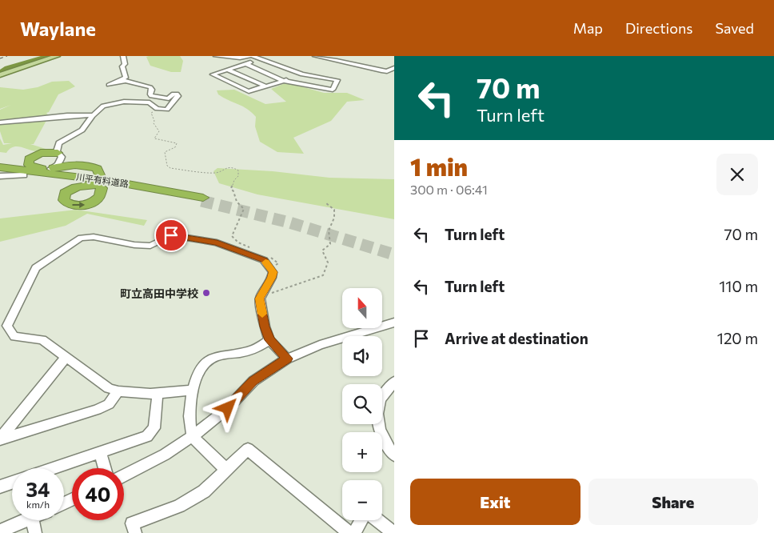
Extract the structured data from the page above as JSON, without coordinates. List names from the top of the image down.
{
  "streets": {
    "highway": ["川平有料道路"]
  },
  "places": ["町立高田中学校"],
  "north": "top",
  "page": {
    "header": "Waylane",
    "nav": ["Map", "Directions", "Saved"],
    "turn": ["70 m", "Turn left"],
    "heading": ["1 min", "300 m · 06:41"],
    "list": [
      {
        "name": "Turn left",
        "value": "70 m"
      },
      {
        "name": "Turn left",
        "value": "110 m"
      },
      {
        "name": "Arrive at destination",
        "value": "120 m"
      }
    ],
    "map_buttons": ["+", "−"],
    "speed": "34 km/h",
    "limit": "40",
    "buttons": ["Exit", "Share"]
  }
}
